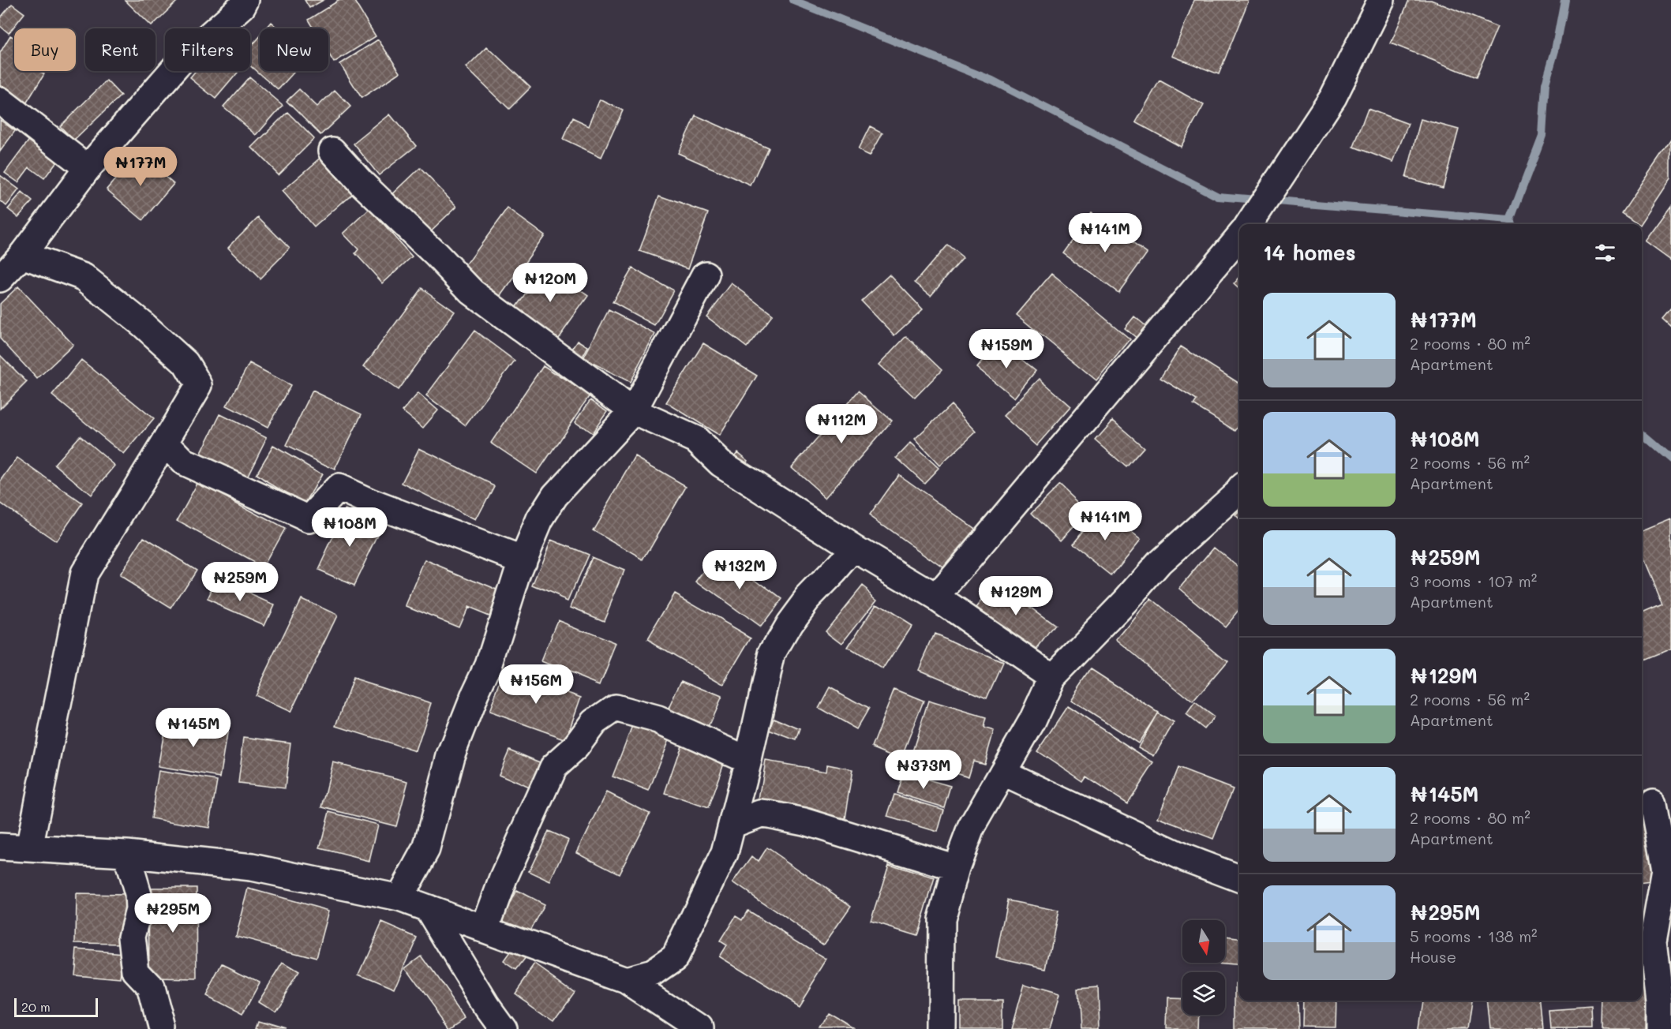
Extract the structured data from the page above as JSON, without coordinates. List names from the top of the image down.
{
  "scale_bar": "20 m",
  "north": "bottom",
  "page": {
    "chip": [
      "Buy",
      "Rent",
      "Filters",
      "New"
    ],
    "price": [
      "₦177M",
      "₦141M",
      "₦120M",
      "₦159M",
      "₦112M",
      "₦141M",
      "₦108M",
      "₦132M",
      "₦259M",
      "₦129M",
      "₦156M",
      "₦145M",
      "₦373M",
      "₦295M"
    ],
    "heading": "14 homes",
    "list": [
      {
        "name": "₦177M",
        "note": "2 rooms · 80 m² · Apartment"
      },
      {
        "name": "₦108M",
        "note": "2 rooms · 56 m² · Apartment"
      },
      {
        "name": "₦259M",
        "note": "3 rooms · 107 m² · Apartment"
      },
      {
        "name": "₦129M",
        "note": "2 rooms · 56 m² · Apartment"
      },
      {
        "name": "₦145M",
        "note": "2 rooms · 80 m² · Apartment"
      },
      {
        "name": "₦295M",
        "note": "5 rooms · 138 m² · House"
      }
    ],
    "scale": "20 m"
  }
}
